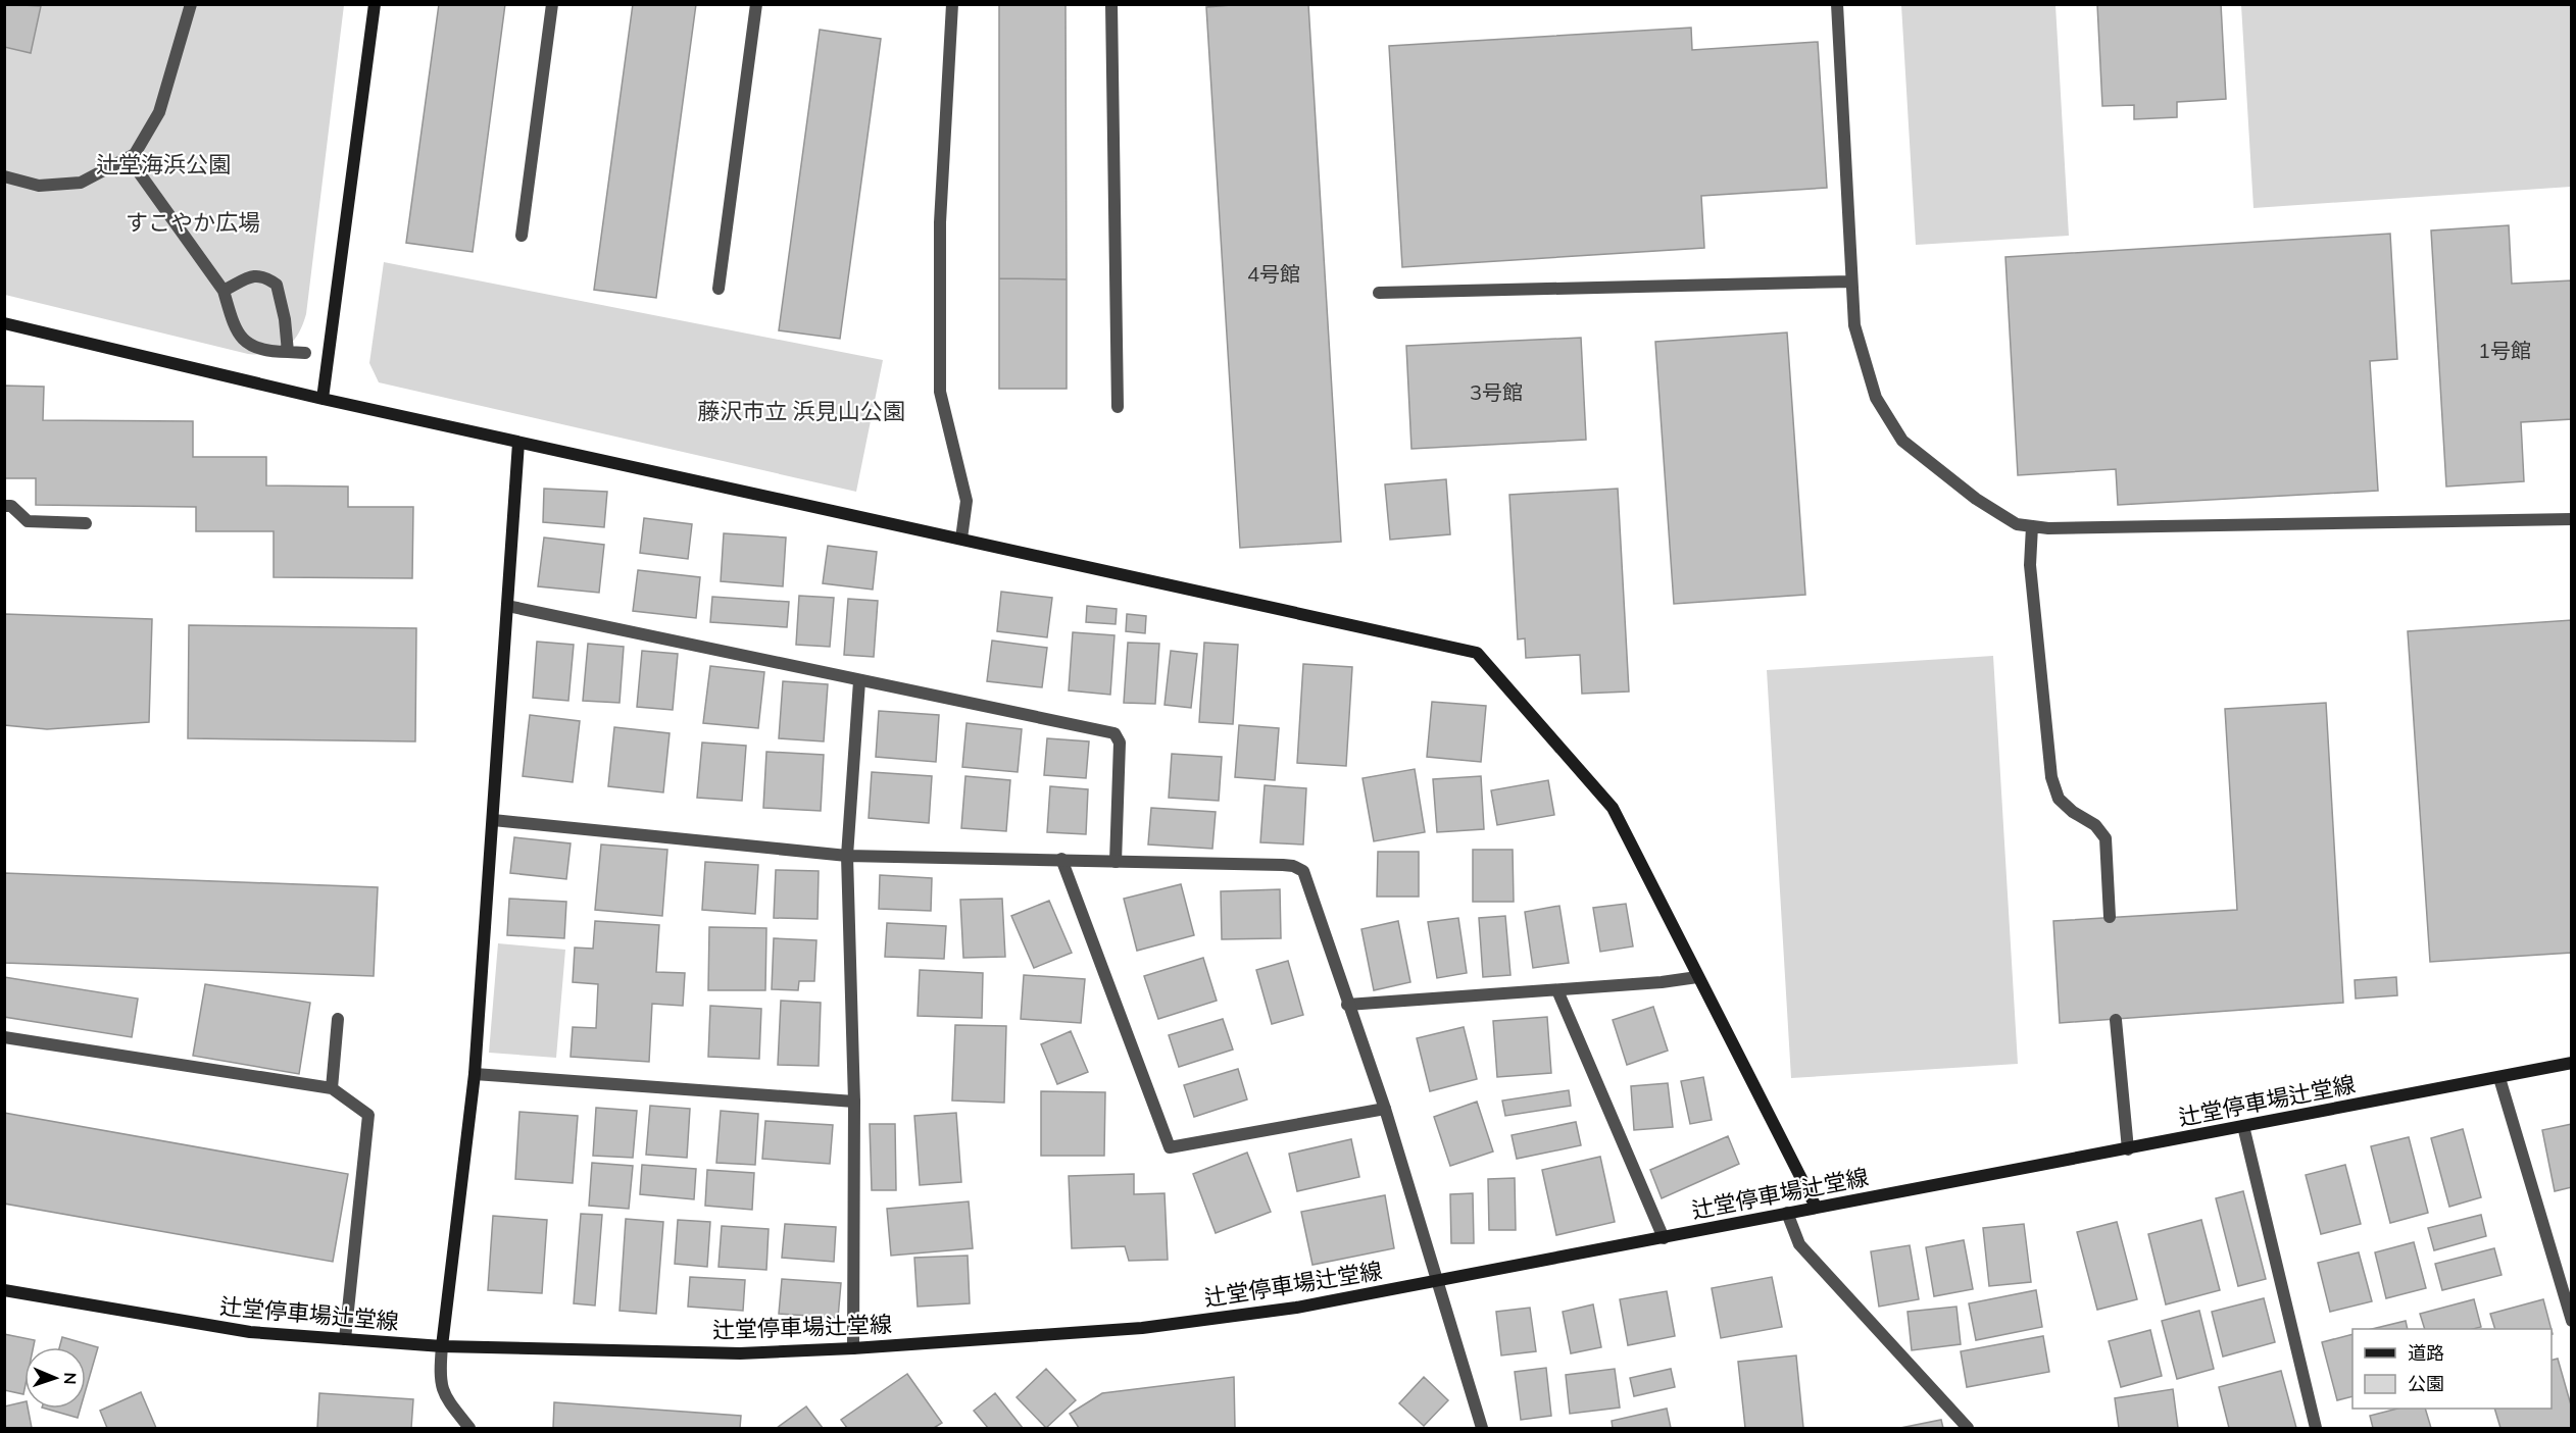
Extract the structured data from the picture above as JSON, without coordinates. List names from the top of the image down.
{
  "streets": {
    "street": ["辻堂停車場辻堂線"]
  },
  "parks": ["辻堂海浜公園", "すこやか広場", "藤沢市立 浜見山公園"],
  "house_numbers": ["4号館", "1号館", "3号館"],
  "legend": ["道路", "公園"],
  "north": "right"
}
